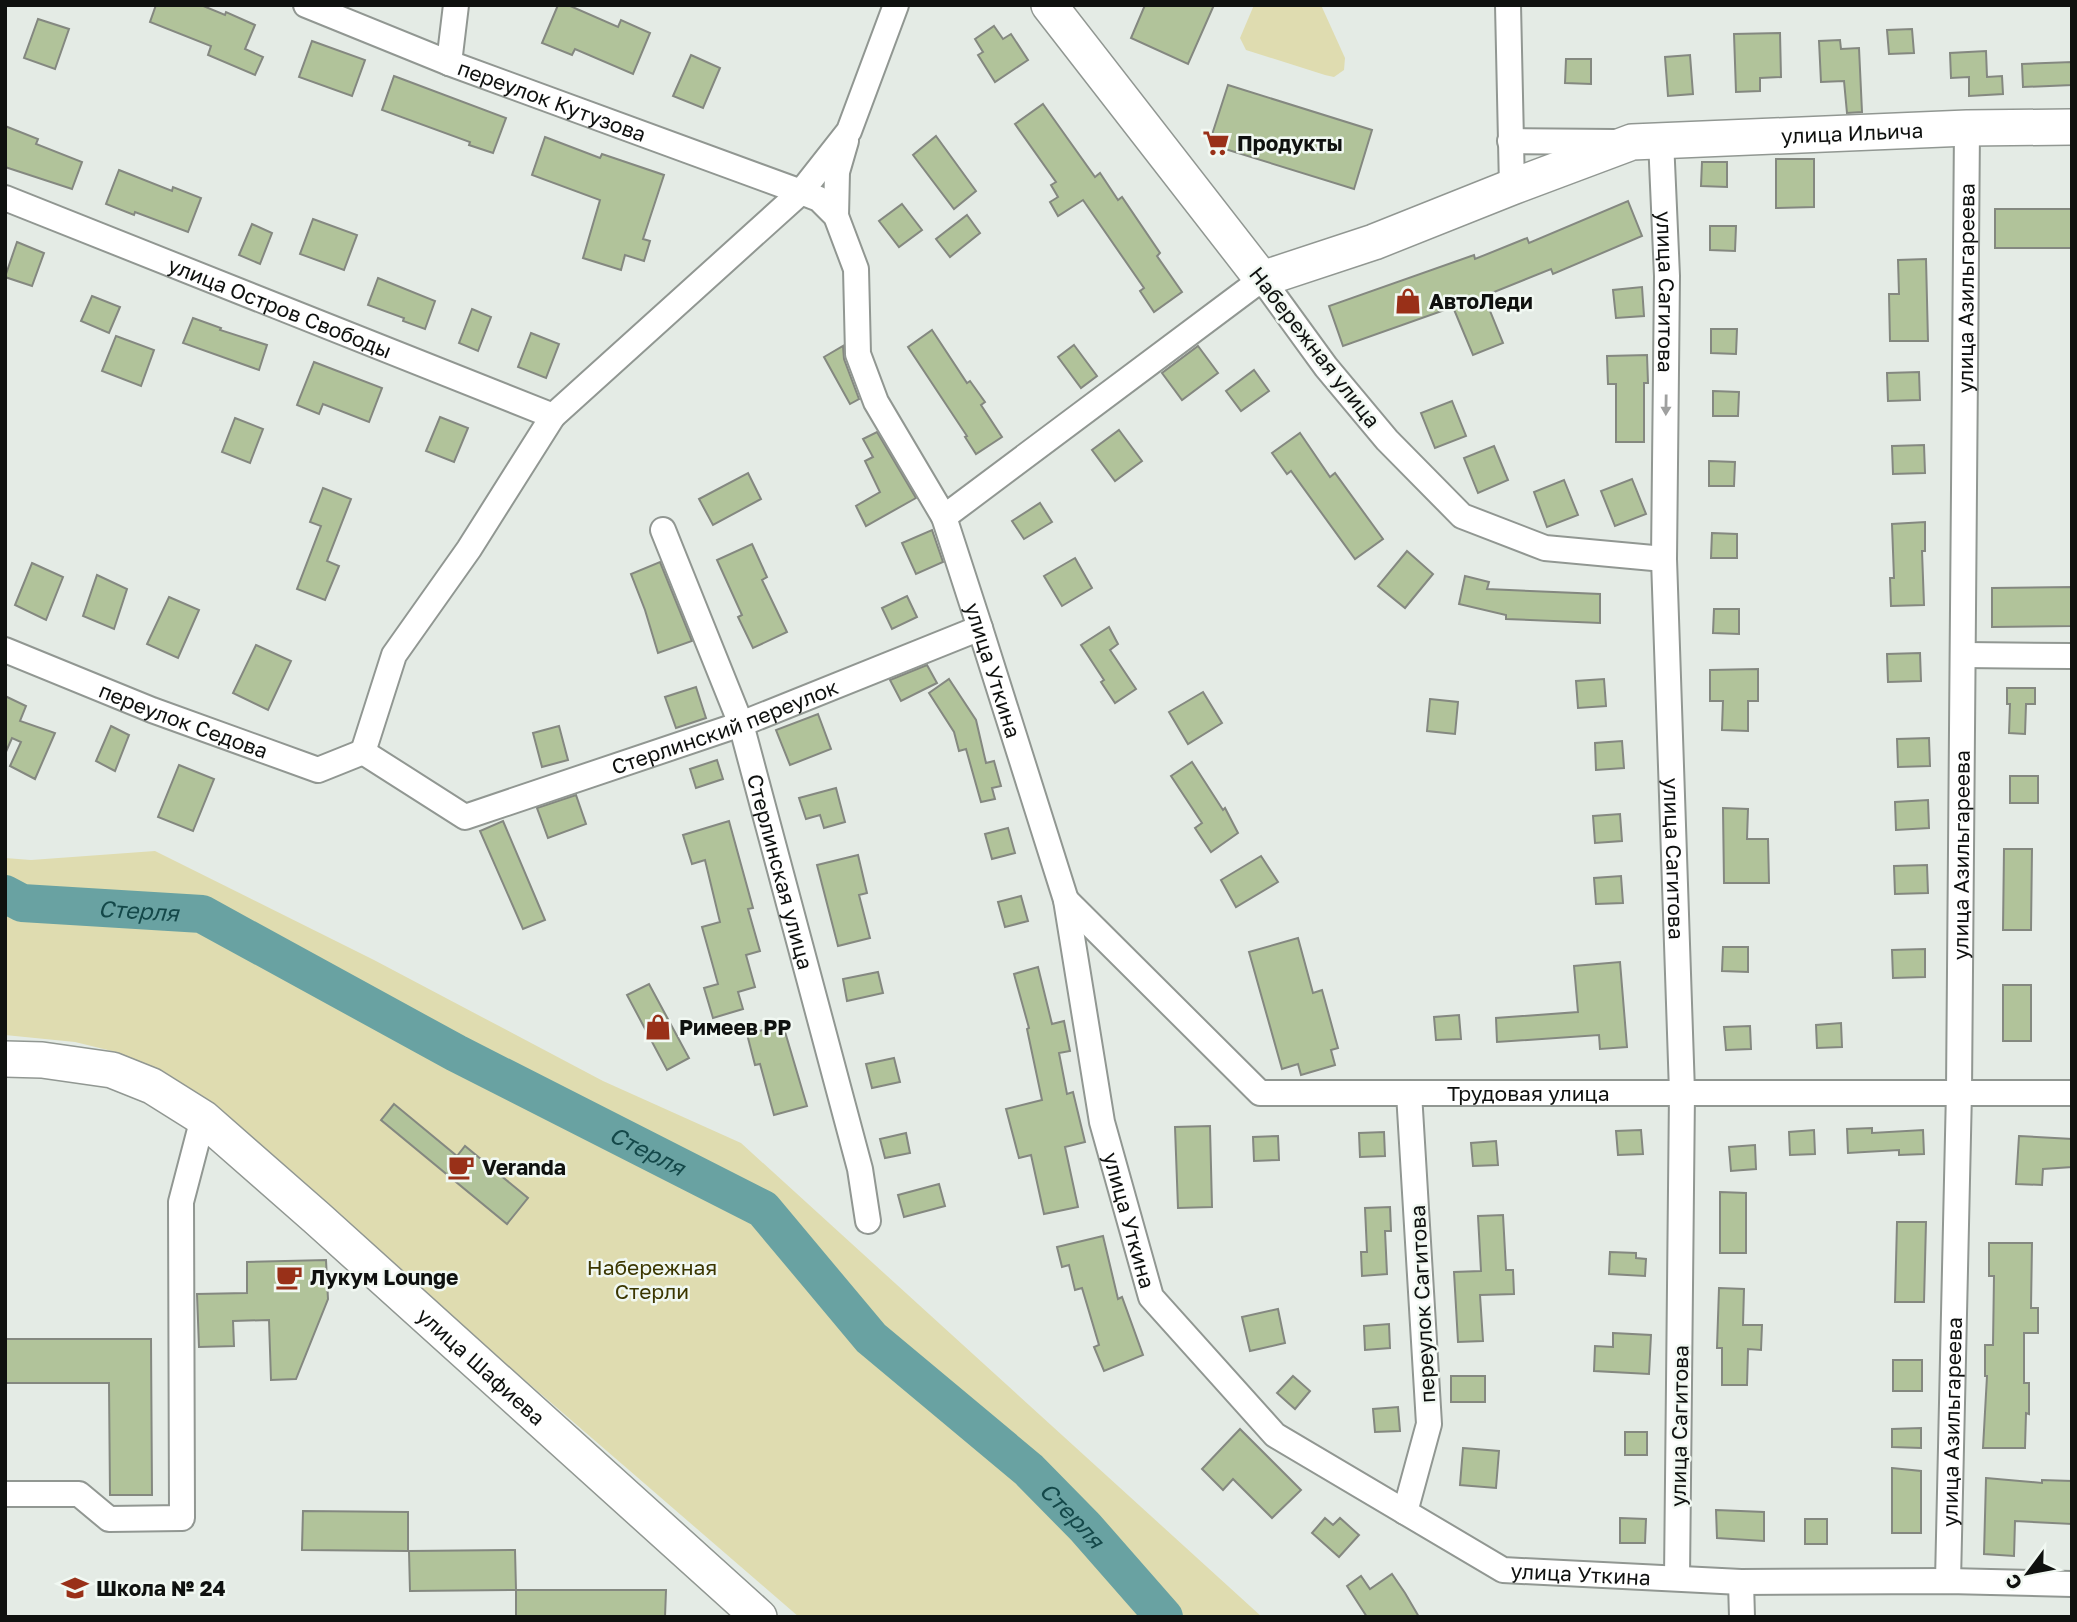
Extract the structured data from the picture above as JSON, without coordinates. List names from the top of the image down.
{
  "streets": {
    "street": [
      "переулок Кутузова",
      "улица Ильича",
      "улица Азильгареева",
      "улица Сагитова",
      "улица Остров Свободы",
      "Набережная улица",
      "улица Уткина",
      "переулок Седова",
      "Стерлинский переулок",
      "Стерлинская улица",
      "Трудовая улица",
      "переулок Сагитова",
      "улица Шафиева"
    ]
  },
  "crossings": [
    ["улица Ильича", "улица Азильгареева"],
    ["улица Ильича", "улица Сагитова"],
    ["улица Ильича", "Набережная улица"],
    ["улица Азильгареева", "улица Уткина"],
    ["улица Азильгареева", "Трудовая улица"],
    ["улица Сагитова", "Набережная улица"],
    ["улица Сагитова", "улица Уткина"],
    ["улица Сагитова", "Трудовая улица"],
    ["улица Уткина", "Стерлинский переулок"],
    ["улица Уткина", "Трудовая улица"],
    ["улица Уткина", "переулок Сагитова"],
    ["переулок Седова", "Стерлинский переулок"],
    ["Стерлинский переулок", "Стерлинская улица"],
    ["Трудовая улица", "переулок Сагитова"]
  ],
  "water": ["Стерля"],
  "parks": ["Набережная Стерли"],
  "places": {
    "supermarket": ["Продукты"],
    "shop": ["АвтоЛеди", "Римеев РР"],
    "cafe": ["Veranda", "Лукум Lounge"],
    "school or university": ["Школа № 24"]
  },
  "north": "bottom left"
}
